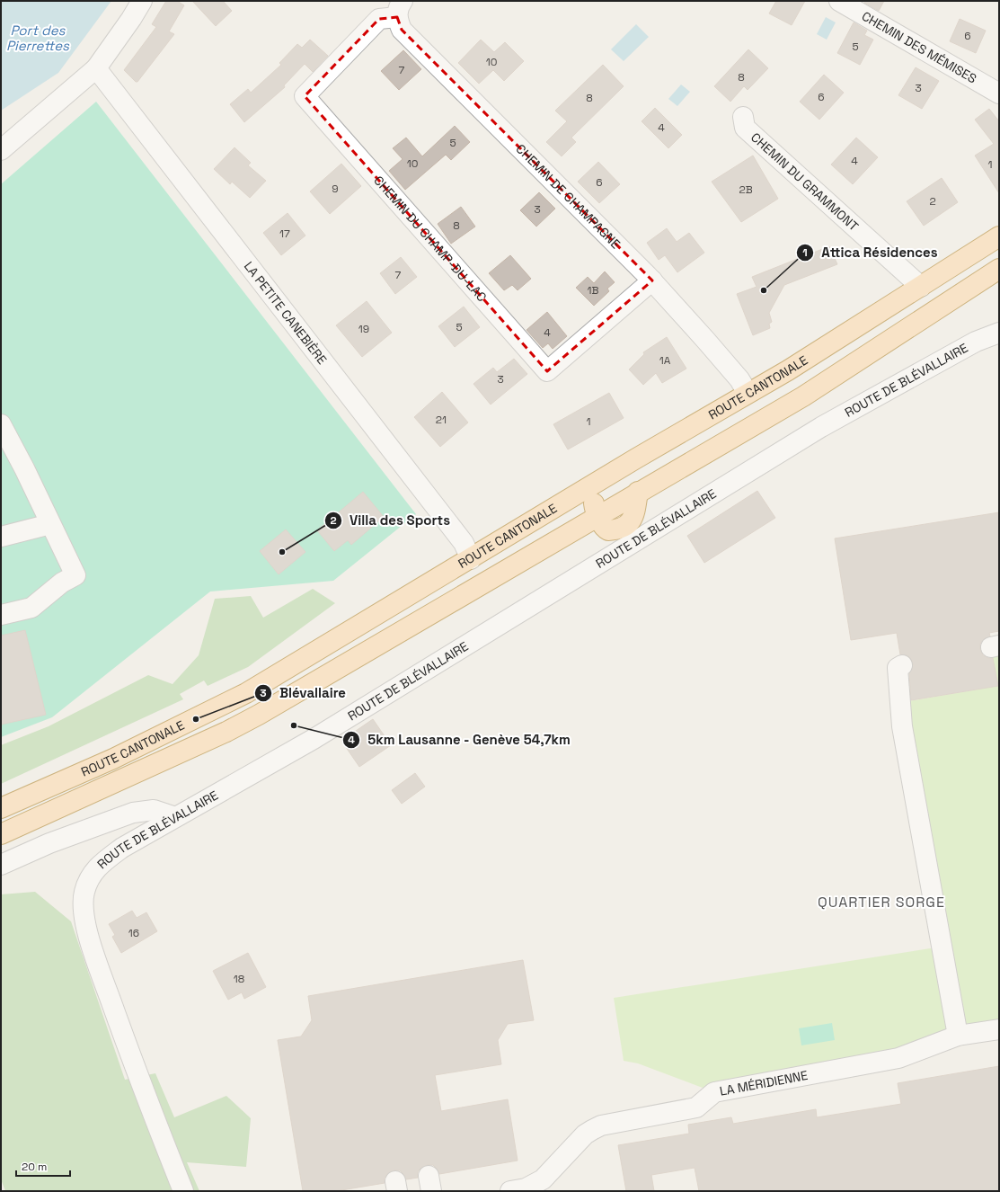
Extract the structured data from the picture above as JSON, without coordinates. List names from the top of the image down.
{
  "streets": {
    "main road": ["ROUTE CANTONALE"],
    "street": [
      "CHEMIN DES MÉMISES",
      "CHEMIN DU GRAMMONT",
      "CHEMIN DE CHAMPAGNE",
      "CHEMIN DU CHAMP-DU-LAC",
      "LA PETITE CANEBIÈRE",
      "ROUTE DE BLÉVALLAIRE",
      "LA MÉRIDIENNE"
    ]
  },
  "crossings": [
    ["CHEMIN DU GRAMMONT", "ROUTE CANTONALE"],
    ["CHEMIN DE CHAMPAGNE", "CHEMIN DU CHAMP-DU-LAC"],
    ["CHEMIN DE CHAMPAGNE", "ROUTE CANTONALE"],
    ["LA PETITE CANEBIÈRE", "ROUTE CANTONALE"]
  ],
  "districts": ["QUARTIER SORGE"],
  "water": ["Port des Pierrettes"],
  "places": [
    "Attica Résidences",
    "Villa des Sports",
    "Blévallaire",
    "5km Lausanne - Genève 54,7km"
  ],
  "house_numbers": [
    "6",
    "5",
    "10",
    "7",
    "8",
    "3",
    "6",
    "8",
    "4",
    "5",
    "4",
    "10",
    "1",
    "6",
    "9",
    "2B",
    "2",
    "3",
    "8",
    "17",
    "7",
    "1B",
    "5",
    "19",
    "4",
    "1A",
    "3",
    "21",
    "1",
    "16",
    "18"
  ],
  "scale_bar": "20 m"
}
